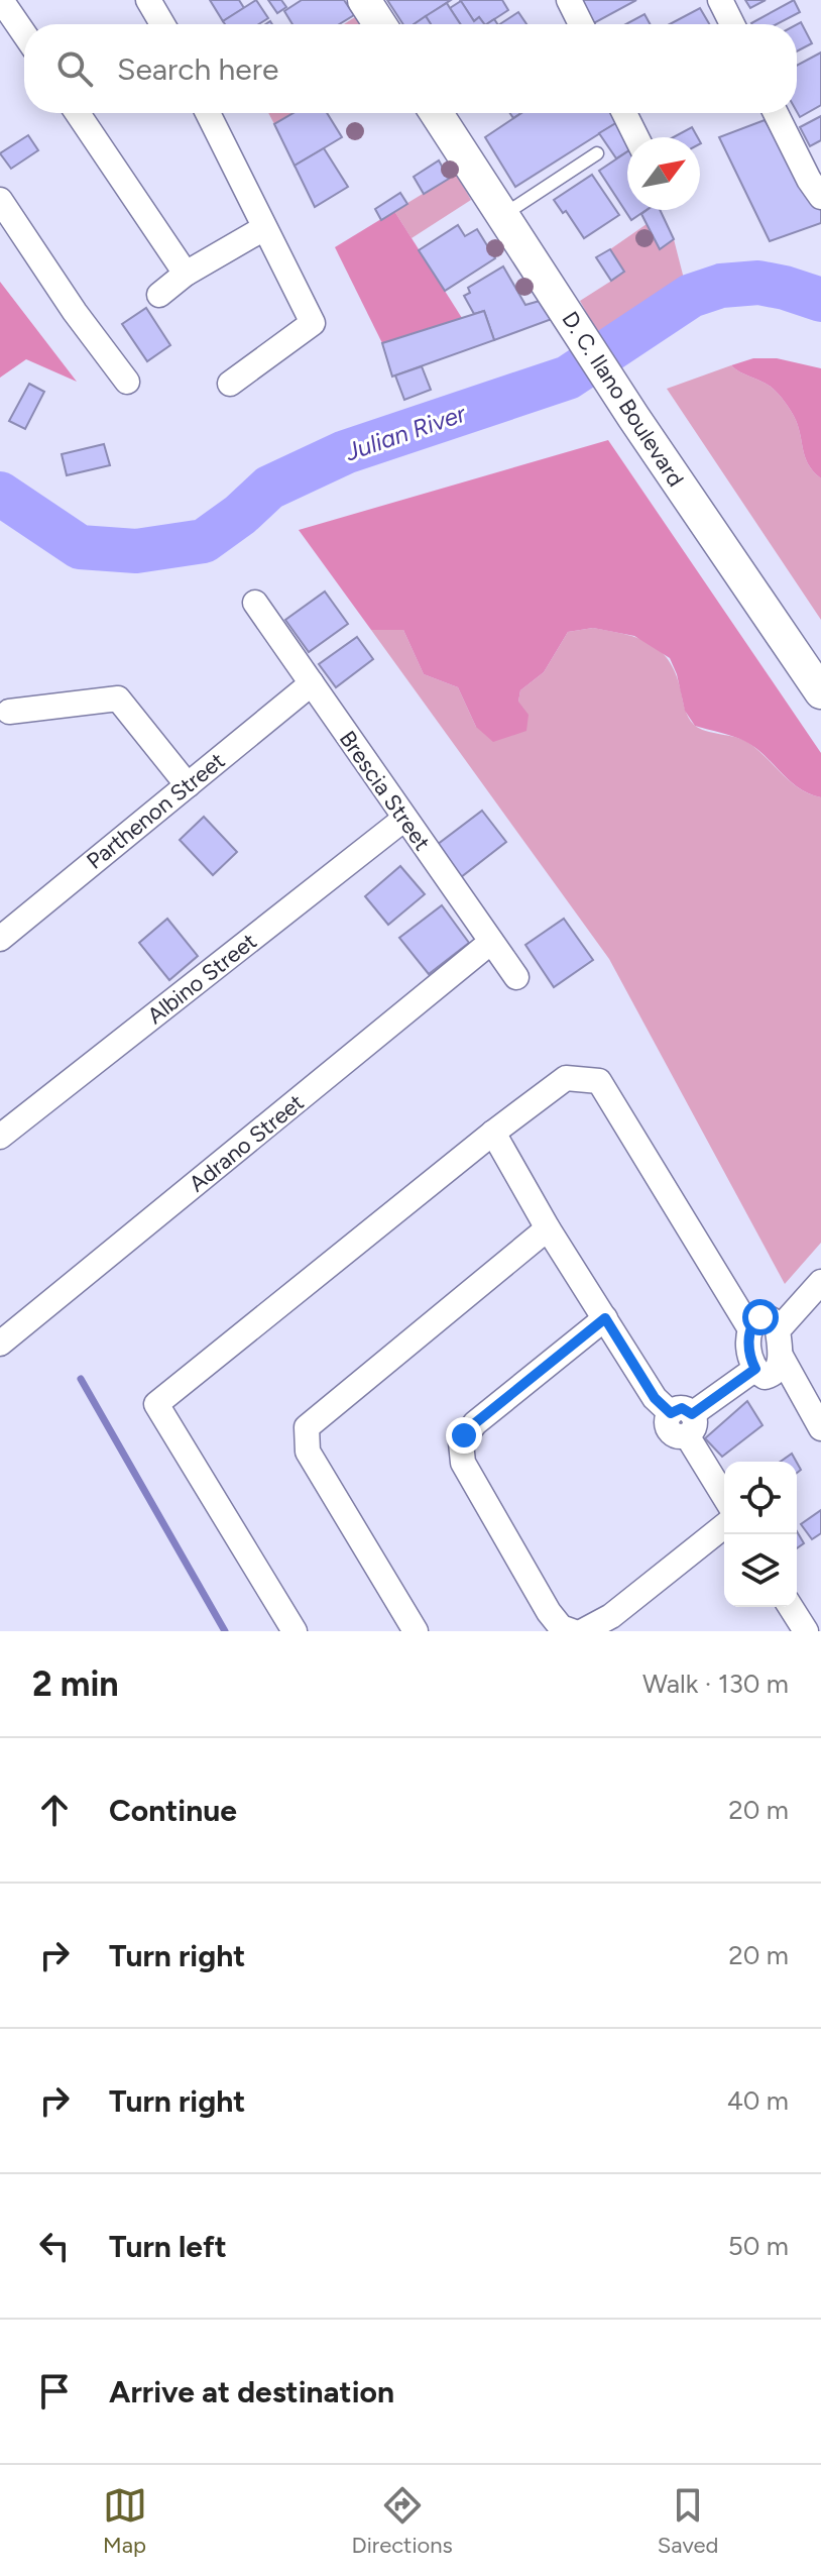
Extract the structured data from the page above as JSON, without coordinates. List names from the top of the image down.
{
  "streets": {
    "street": [
      "D. C. Ilano Boulevard",
      "Brescia Street",
      "Parthenon Street",
      "Albino Street",
      "Adrano Street"
    ]
  },
  "crossings": [
    ["Brescia Street", "Parthenon Street"],
    ["Brescia Street", "Albino Street"],
    ["Brescia Street", "Adrano Street"]
  ],
  "water": ["Julian River"],
  "north": "top right",
  "page": {
    "search": "Search here",
    "heading": ["2 min", "Walk · 130 m"],
    "list": [
      ["Continue", "20 m"],
      ["Turn right", "20 m"],
      ["Turn right", "40 m"],
      ["Turn left", "50 m"],
      "Arrive at destination"
    ],
    "nav": ["Map", "Directions", "Saved"]
  }
}
